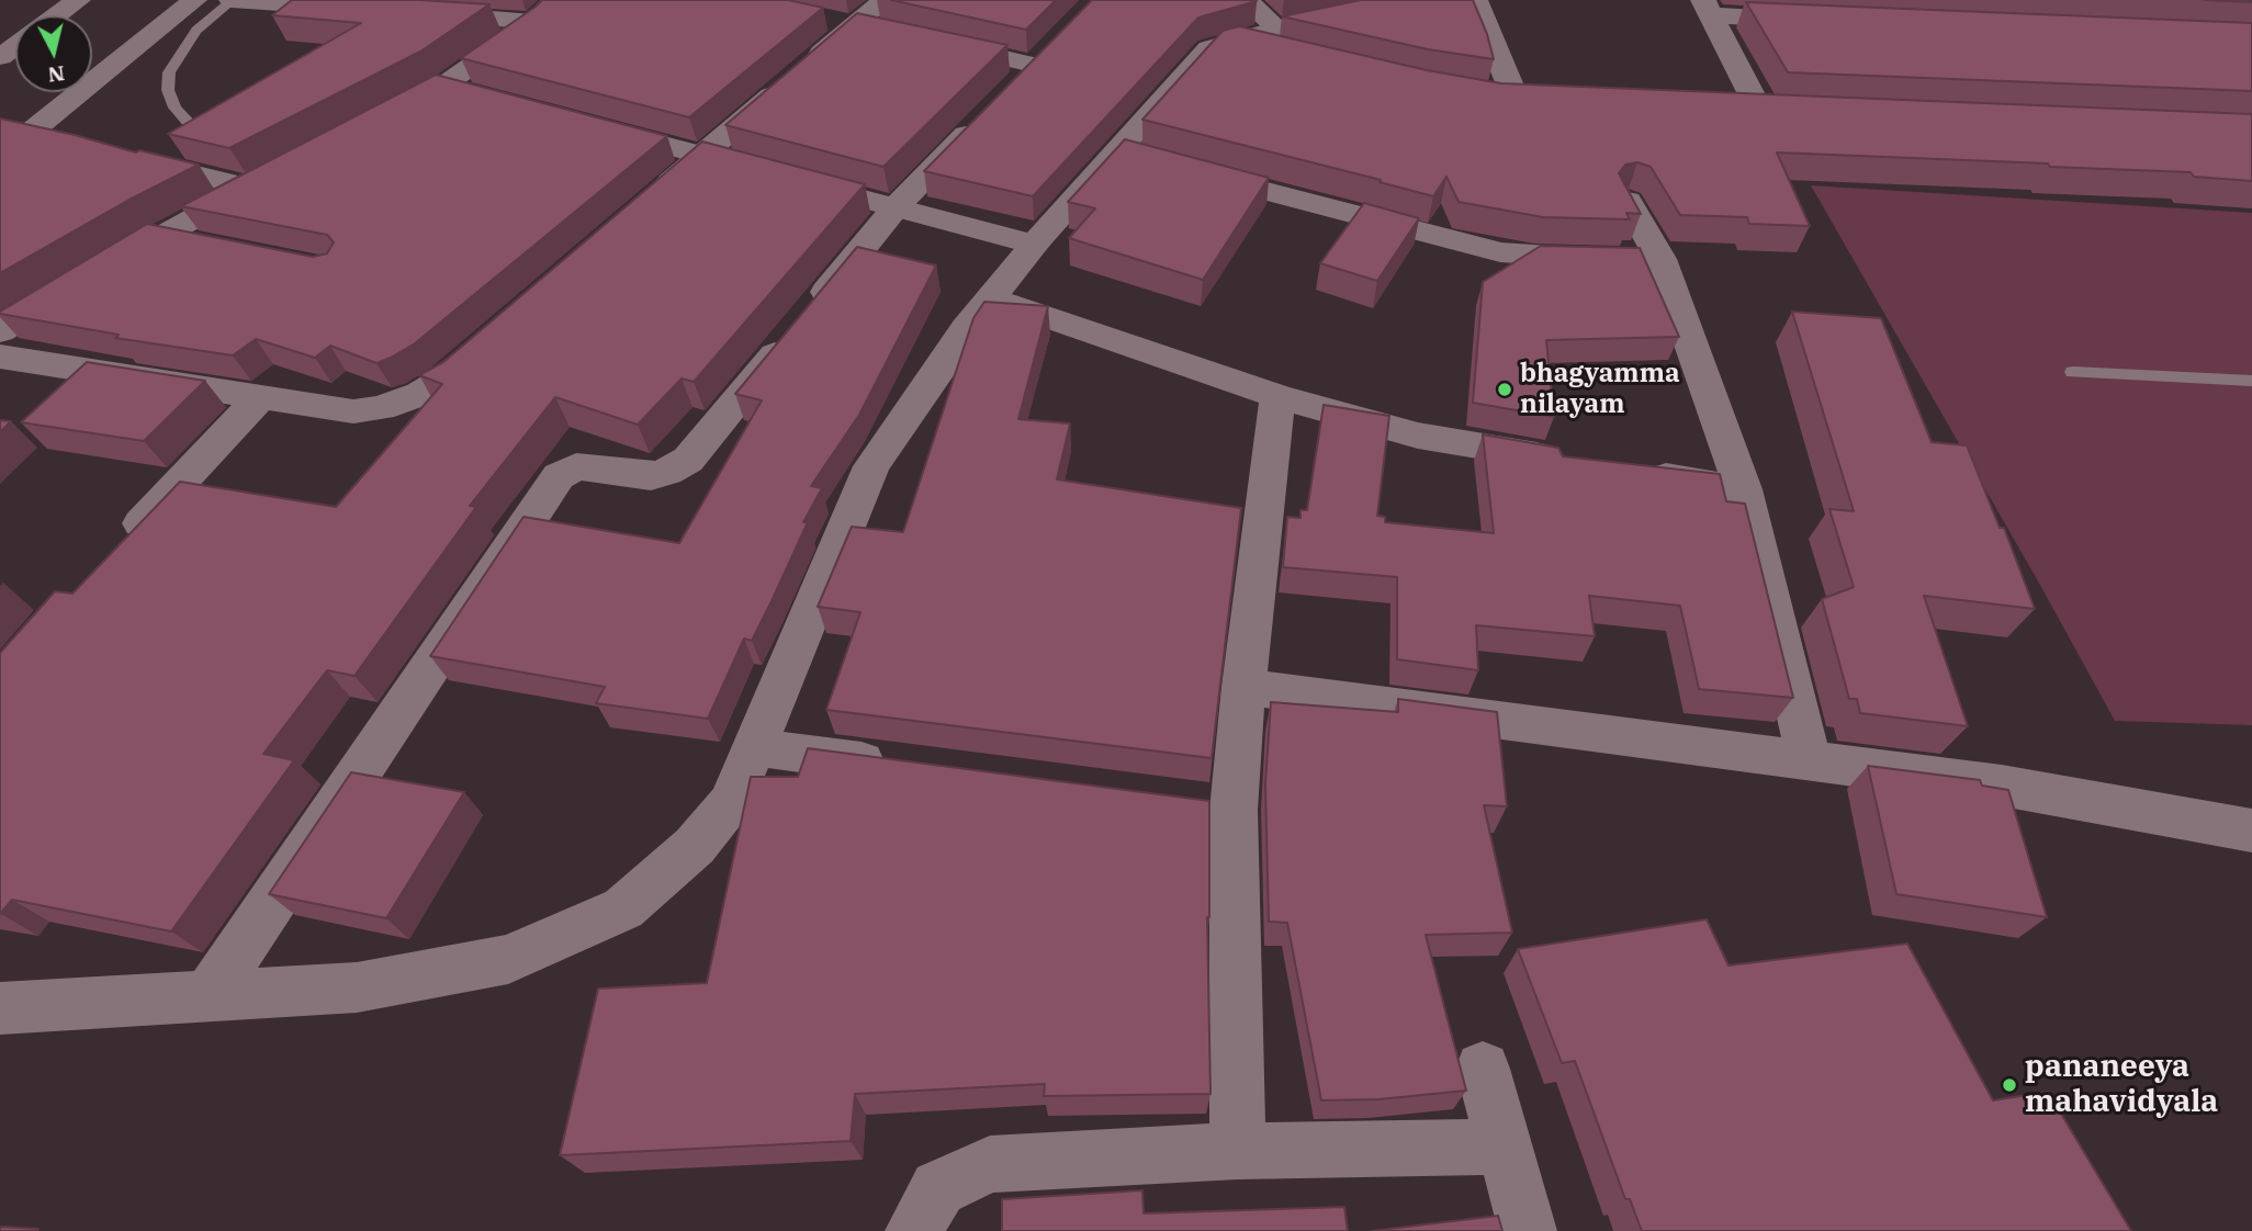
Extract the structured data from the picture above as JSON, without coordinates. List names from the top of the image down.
{
  "places": ["bhagyamma nilayam", "pananeeya mahavidyala"],
  "north": "bottom"
}
